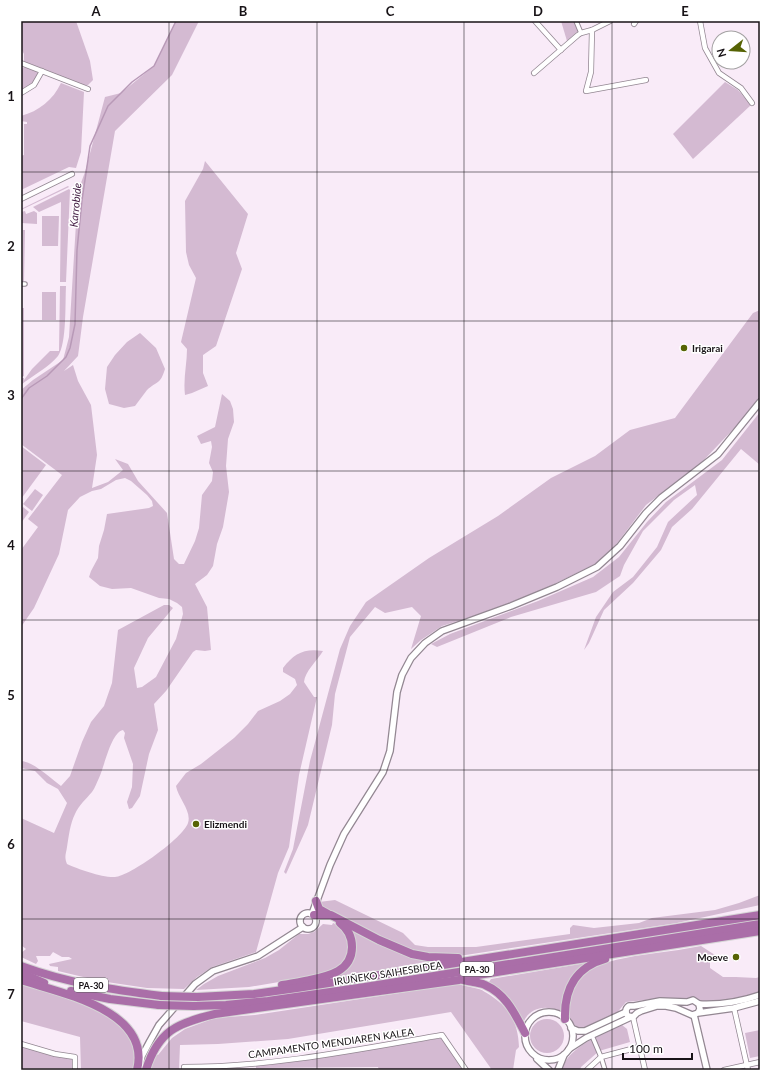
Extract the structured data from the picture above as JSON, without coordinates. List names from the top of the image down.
{
  "streets": {
    "highway": ["PA-30", "IRUÑEKO SAIHESBIDEA"],
    "street": ["CAMPAMENTO MENDIAREN KALEA"]
  },
  "water": ["Karrobide"],
  "places": ["Irigarai", "Elizmendi", "Moeve"],
  "scale_bar": "100 m",
  "north": "left",
  "grid": {
    "columns": [
      "A",
      "B",
      "C",
      "D",
      "E"
    ],
    "rows": [
      "1",
      "2",
      "3",
      "4",
      "5",
      "6",
      "7"
    ]
  }
}
